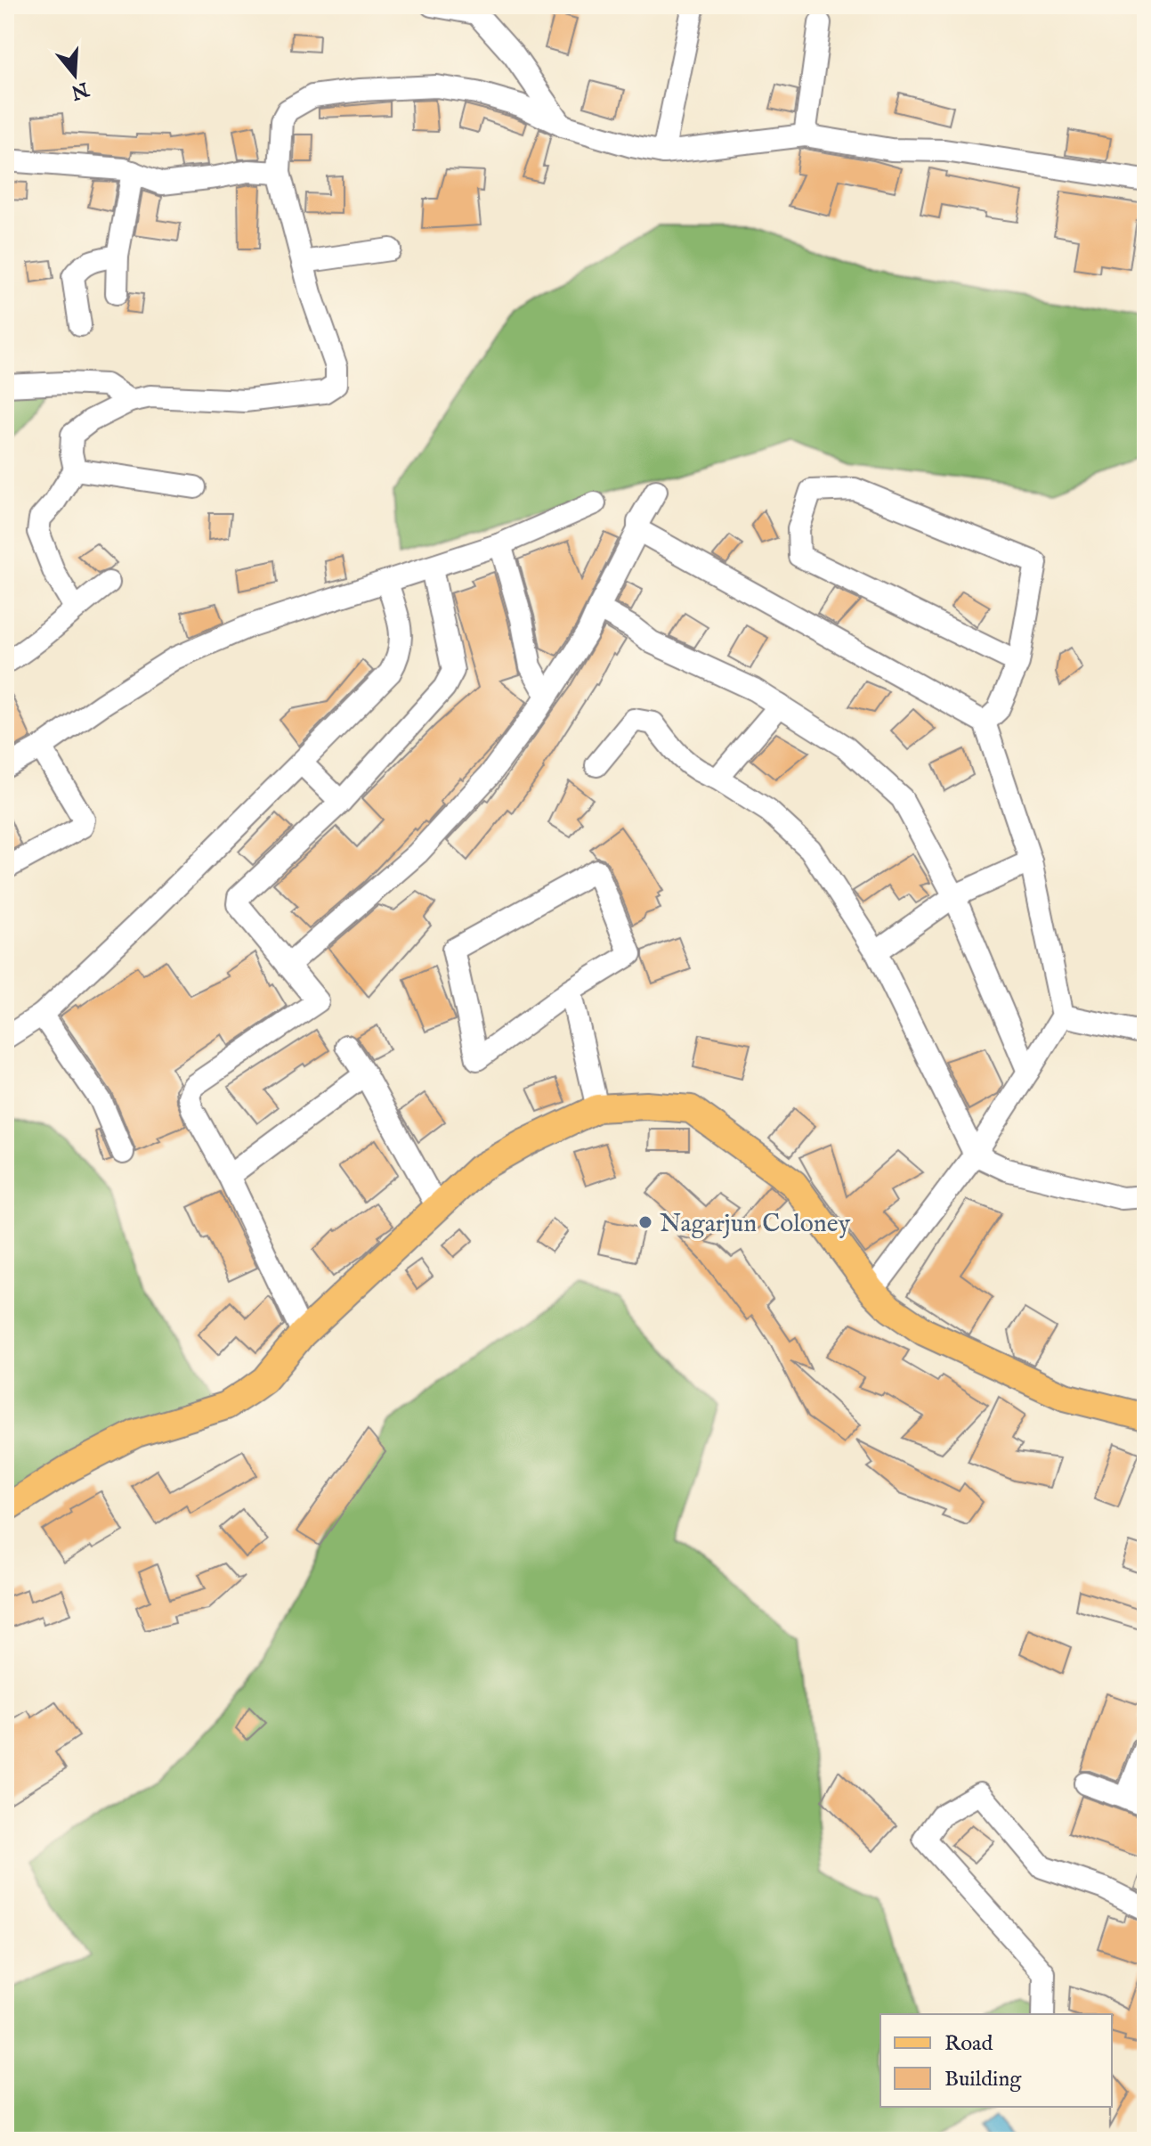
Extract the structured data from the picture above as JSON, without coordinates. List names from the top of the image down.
{
  "places": ["Nagarjun Coloney"],
  "legend": ["Road", "Building"],
  "north": "bottom"
}
